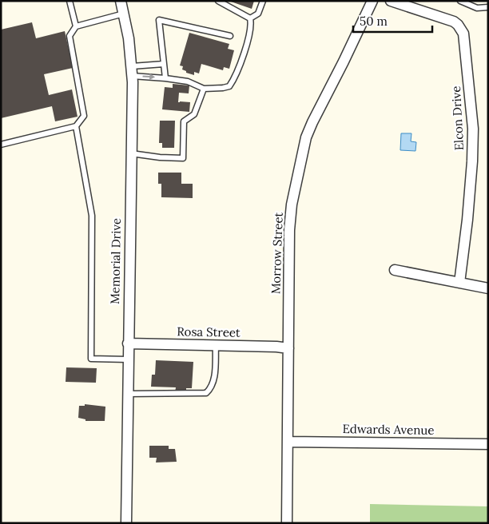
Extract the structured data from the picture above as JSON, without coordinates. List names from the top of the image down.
{
  "streets": {
    "street": [
      "Elcon Drive",
      "Morrow Street",
      "Memorial Drive",
      "Rosa Street",
      "Edwards Avenue"
    ]
  },
  "crossings": [
    ["Morrow Street", "Rosa Street"],
    ["Morrow Street", "Edwards Avenue"],
    ["Memorial Drive", "Rosa Street"]
  ],
  "scale_bar": "50 m"
}
